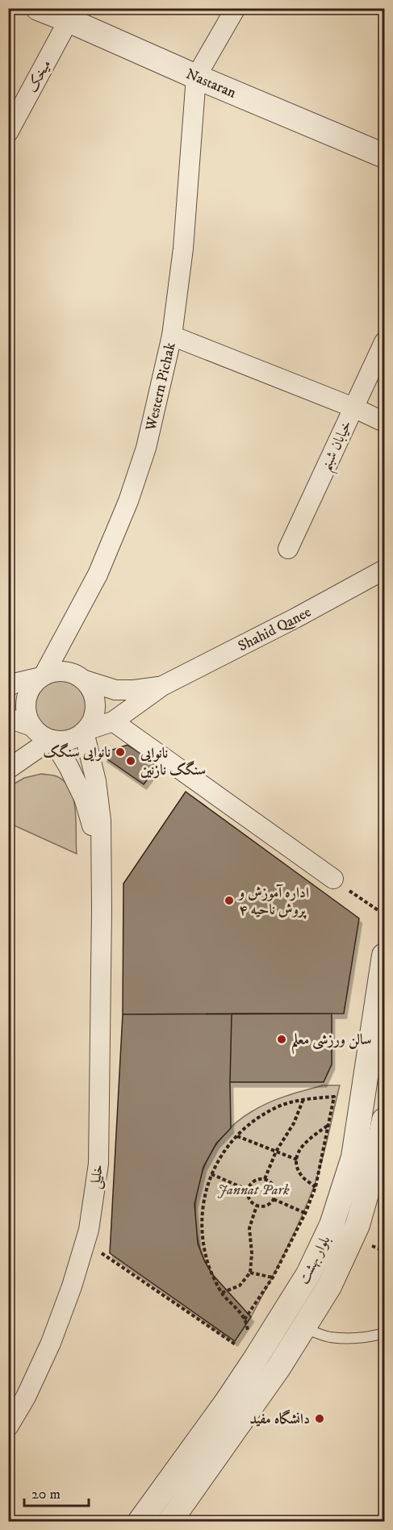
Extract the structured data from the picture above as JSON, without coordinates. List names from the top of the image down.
{
  "streets": {
    "street": [
      "میخک",
      "Nastaran",
      "Western Pichak",
      "خیابان شبنم",
      "Shahid Qanee",
      "خلیلی",
      "بلوار بهشت"
    ]
  },
  "crossings": [
    ["میخک", "Nastaran"],
    ["Nastaran", "Western Pichak"]
  ],
  "parks": ["Jannat Park"],
  "places": [
    "نانوایی سنگک",
    "نانوایی سنگک نازنین",
    "اداره آموزش و پروش ناحیه ۴",
    "سالن ورزشی معلم",
    "دانشگاه مفید"
  ],
  "scale_bar": "20 m"
}
